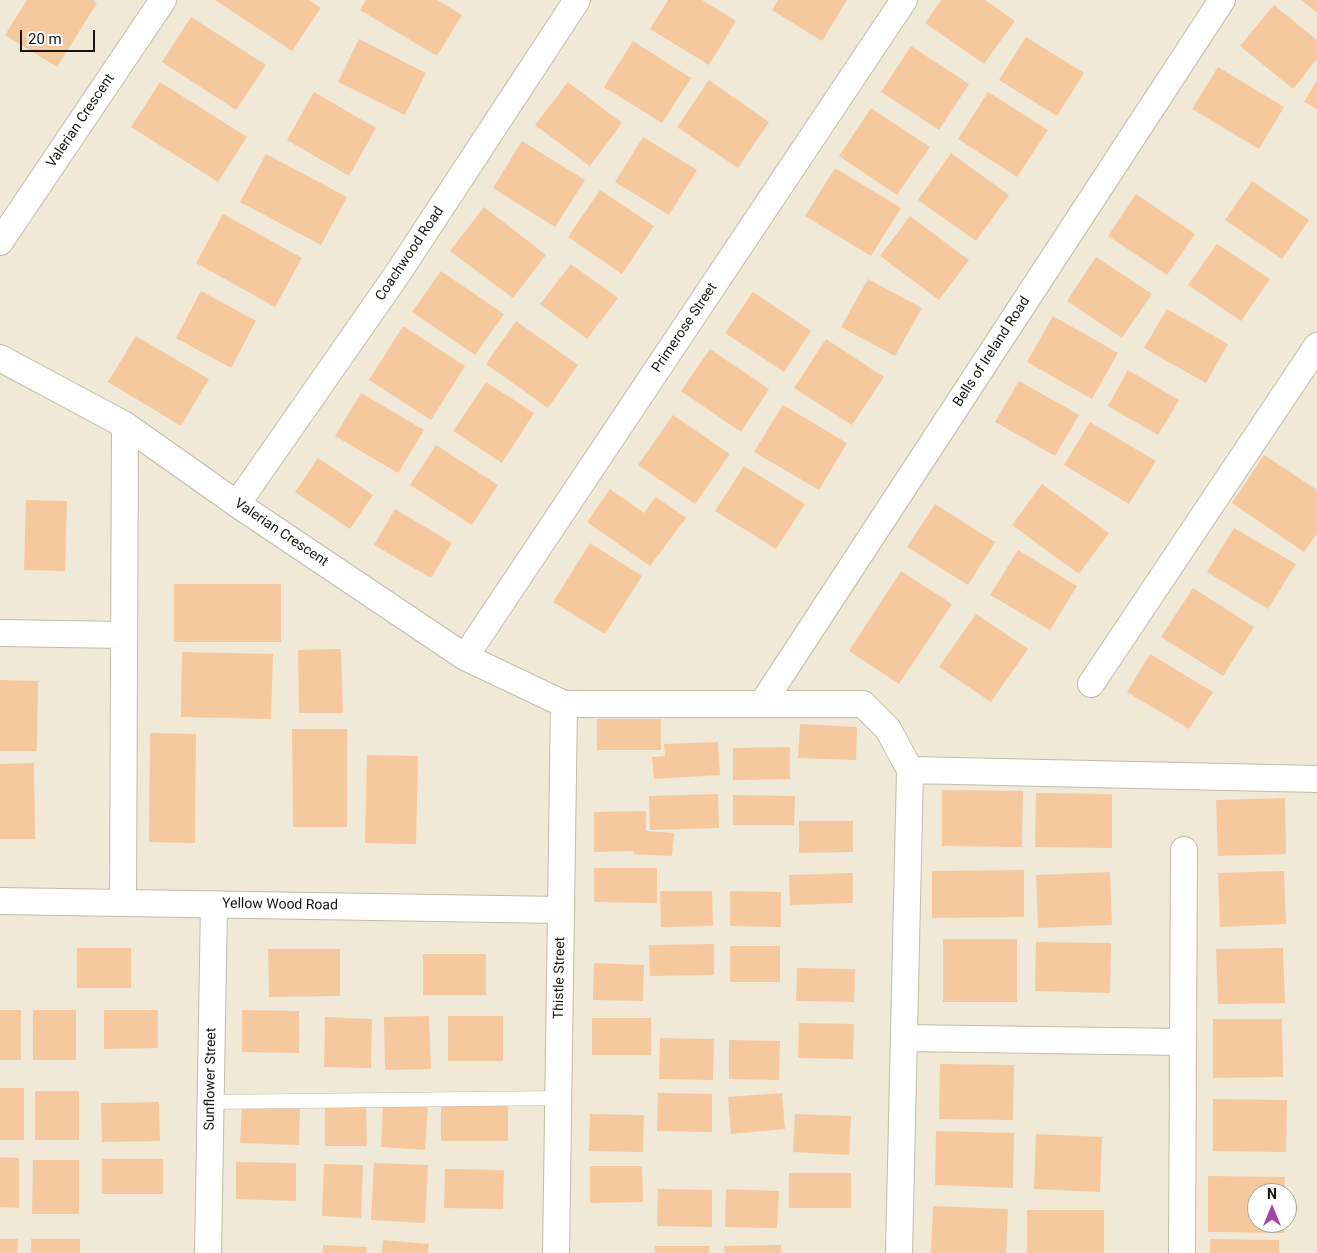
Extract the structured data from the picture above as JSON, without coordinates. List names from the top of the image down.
{
  "streets": {
    "street": [
      "Valerian Crescent",
      "Coachwood Road",
      "Primerose Street",
      "Bells of Ireland Road",
      "Yellow Wood Road",
      "Thistle Street",
      "Sunflower Street"
    ]
  },
  "crossings": [
    ["Valerian Crescent", "Coachwood Road"],
    ["Valerian Crescent", "Primerose Street"],
    ["Valerian Crescent", "Thistle Street"],
    ["Yellow Wood Road", "Thistle Street"],
    ["Yellow Wood Road", "Sunflower Street"]
  ],
  "scale_bar": "20 m",
  "north": "top"
}
